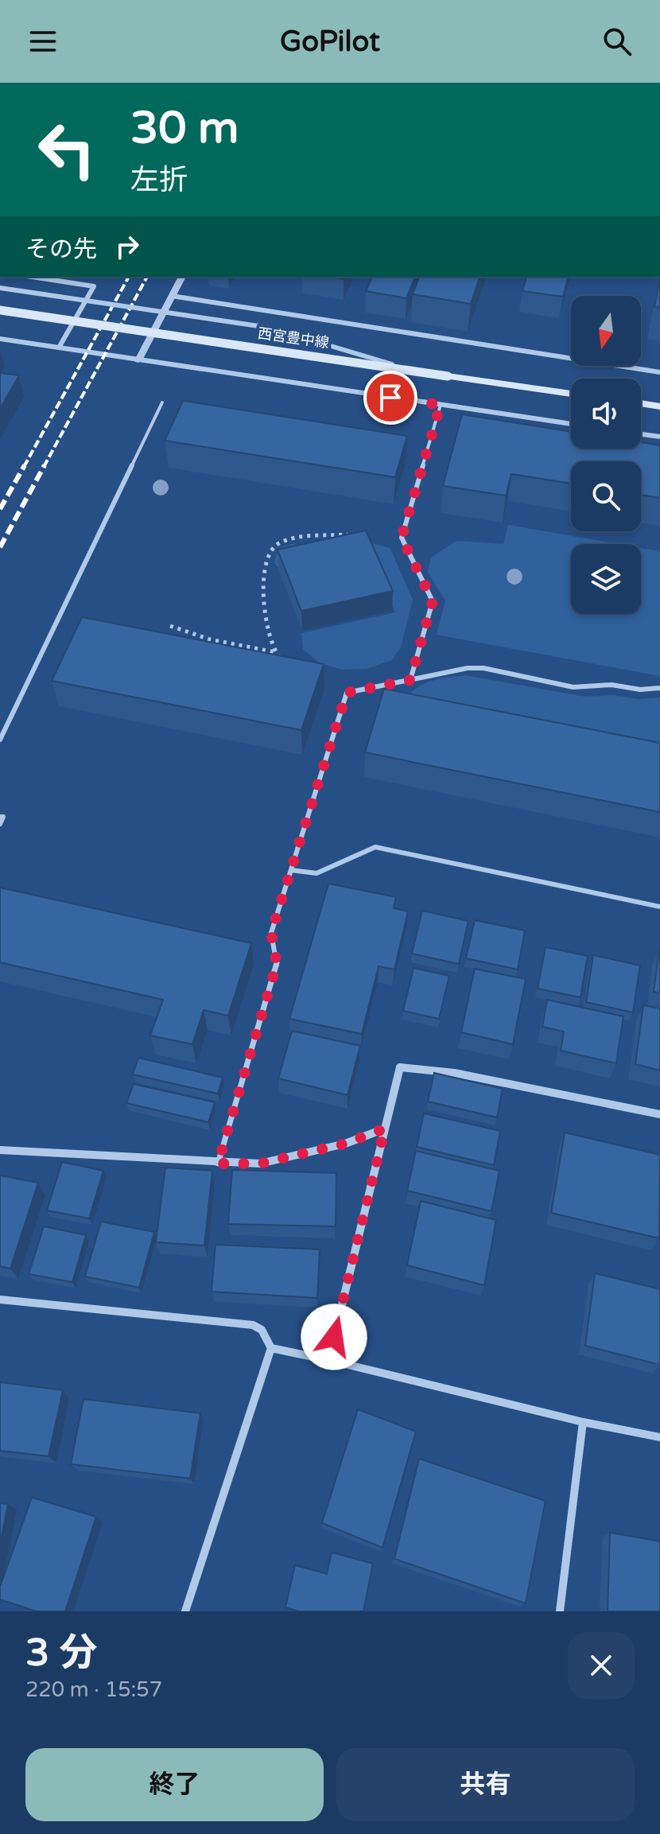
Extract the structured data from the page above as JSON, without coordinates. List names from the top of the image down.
{
  "streets": {
    "main road": ["西宮豊中線"]
  },
  "north": "bottom",
  "page": {
    "header": "GoPilot",
    "turn": ["30 m", "左折"],
    "then": "その先",
    "heading": ["3 分", "220 m · 15:57"],
    "buttons": ["終了", "共有"]
  }
}
